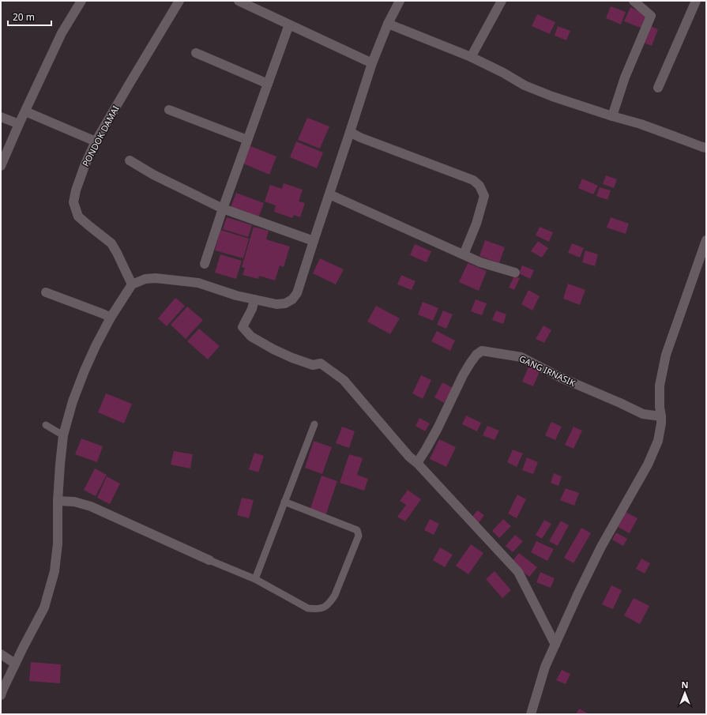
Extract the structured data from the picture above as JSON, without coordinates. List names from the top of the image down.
{
  "streets": {
    "street": ["PONDOK DAMAI", "GANG IRNASIK"]
  },
  "scale_bar": "20 m",
  "north": "top"
}
